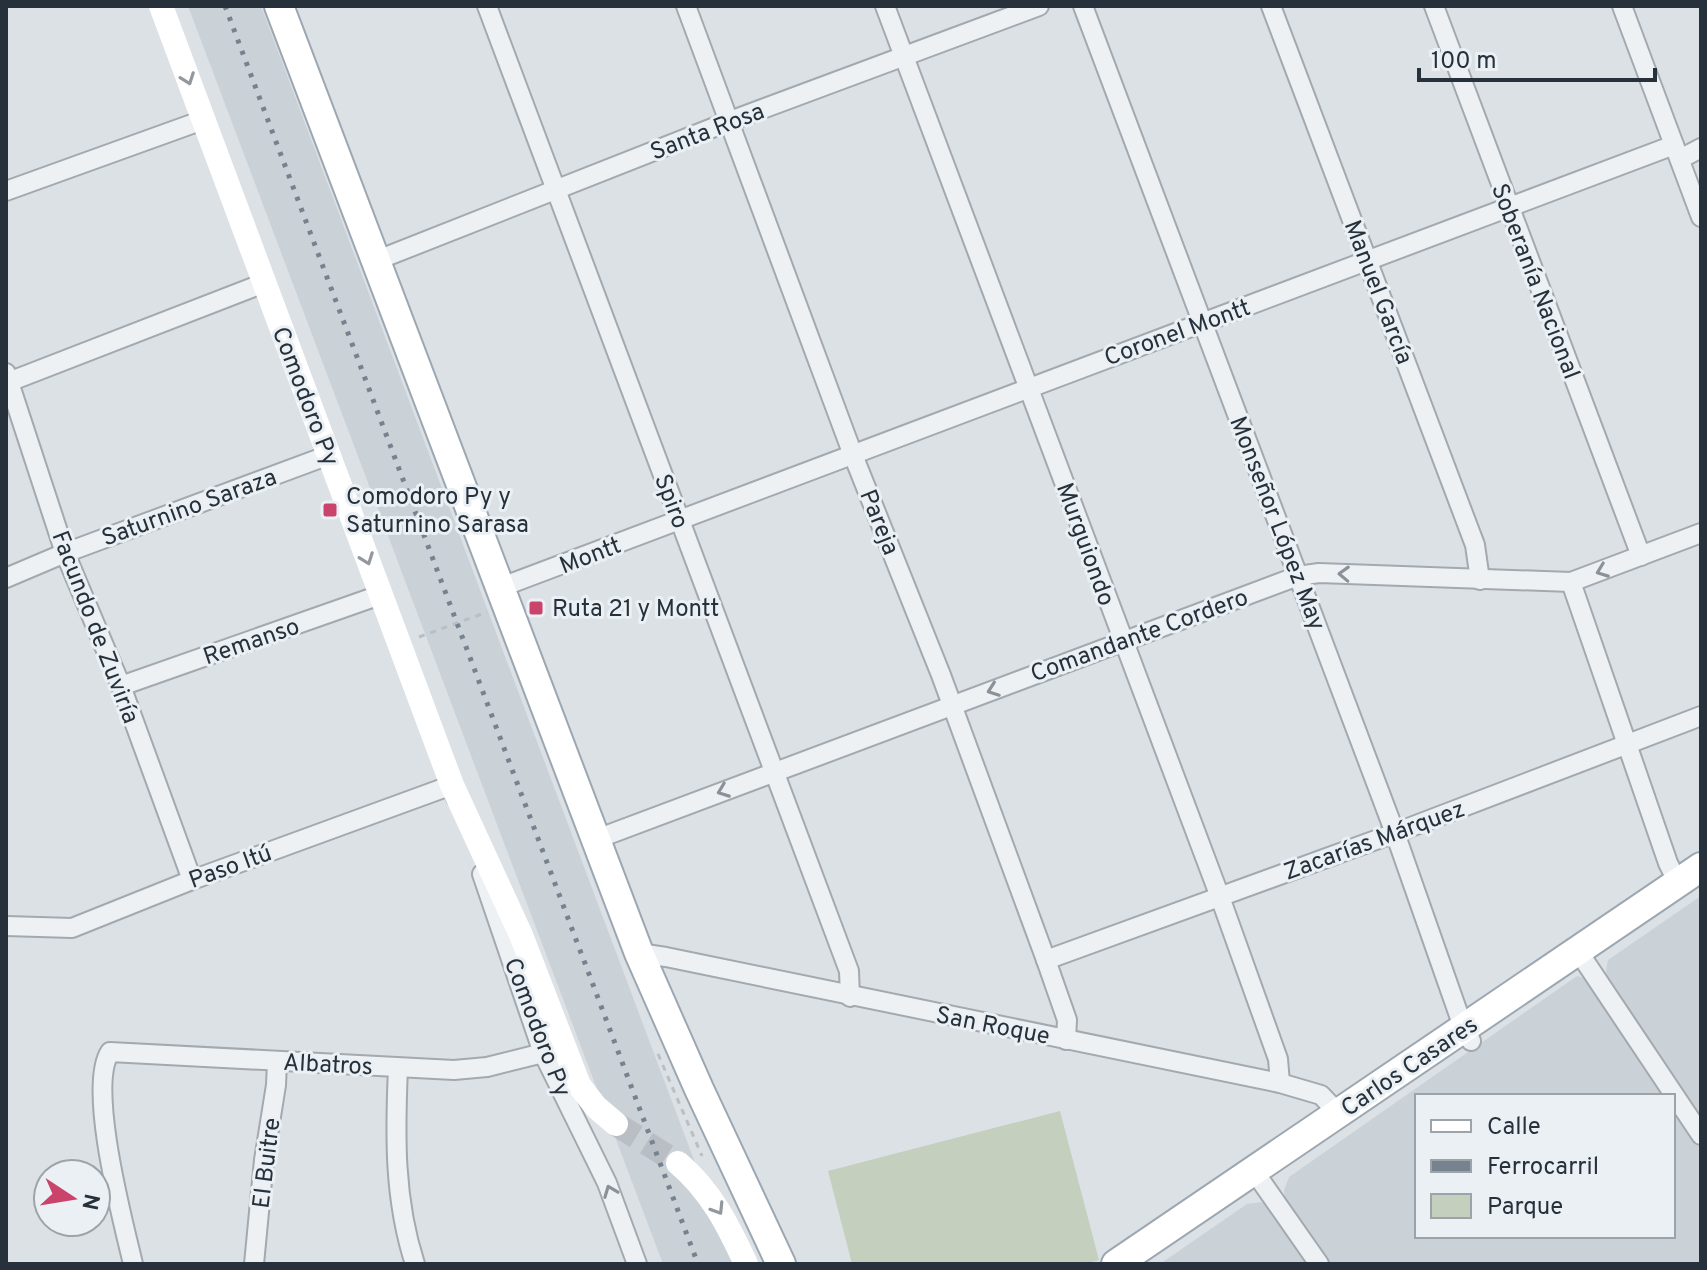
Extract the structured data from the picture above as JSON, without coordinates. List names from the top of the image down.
{
  "streets": {
    "main road": ["Comodoro Py", "Carlos Casares"],
    "street": [
      "Santa Rosa",
      "Soberanía Nacional",
      "Manuel García",
      "Coronel Montt",
      "Spiro",
      "Saturnino Saraza",
      "Pareja",
      "Monseñor López May",
      "Murguiondo",
      "Montt",
      "Facundo de Zuviría",
      "Comandante Cordero",
      "Remanso",
      "Zacarías Márquez",
      "Paso Itú",
      "San Roque",
      "Albatros",
      "El Buitre"
    ]
  },
  "crossings": [
    ["Santa Rosa", "Spiro"],
    ["Santa Rosa", "Pareja"],
    ["Santa Rosa", "Murguiondo"],
    ["Soberanía Nacional", "Coronel Montt"],
    ["Soberanía Nacional", "Comandante Cordero"],
    ["Manuel García", "Coronel Montt"],
    ["Manuel García", "Comandante Cordero"],
    ["Coronel Montt", "Spiro"],
    ["Coronel Montt", "Pareja"],
    ["Coronel Montt", "Monseñor López May"],
    ["Coronel Montt", "Murguiondo"],
    ["Coronel Montt", "Montt"],
    ["Comodoro Py", "Saturnino Saraza"],
    ["Comodoro Py", "Remanso"],
    ["Comodoro Py", "Paso Itú"],
    ["Comodoro Py", "Albatros"],
    ["Spiro", "Montt"],
    ["Spiro", "Comandante Cordero"],
    ["Spiro", "San Roque"],
    ["Saturnino Saraza", "Facundo de Zuviría"],
    ["Pareja", "Comandante Cordero"],
    ["Pareja", "Zacarías Márquez"],
    ["Pareja", "San Roque"],
    ["Monseñor López May", "Comandante Cordero"],
    ["Monseñor López May", "Zacarías Márquez"],
    ["Monseñor López May", "Carlos Casares"],
    ["Murguiondo", "Comandante Cordero"],
    ["Murguiondo", "Zacarías Márquez"],
    ["Murguiondo", "San Roque"],
    ["Facundo de Zuviría", "Remanso"],
    ["Facundo de Zuviría", "Paso Itú"],
    ["San Roque", "Carlos Casares"],
    ["Albatros", "El Buitre"]
  ],
  "one_way": ["Comandante Cordero"],
  "places": {
    "transit": ["Comodoro Py y Saturnino Sarasa", "Ruta 21 y Montt"]
  },
  "legend": ["Calle", "Ferrocarril", "Parque"],
  "scale_bar": "100 m",
  "north": "right"
}
